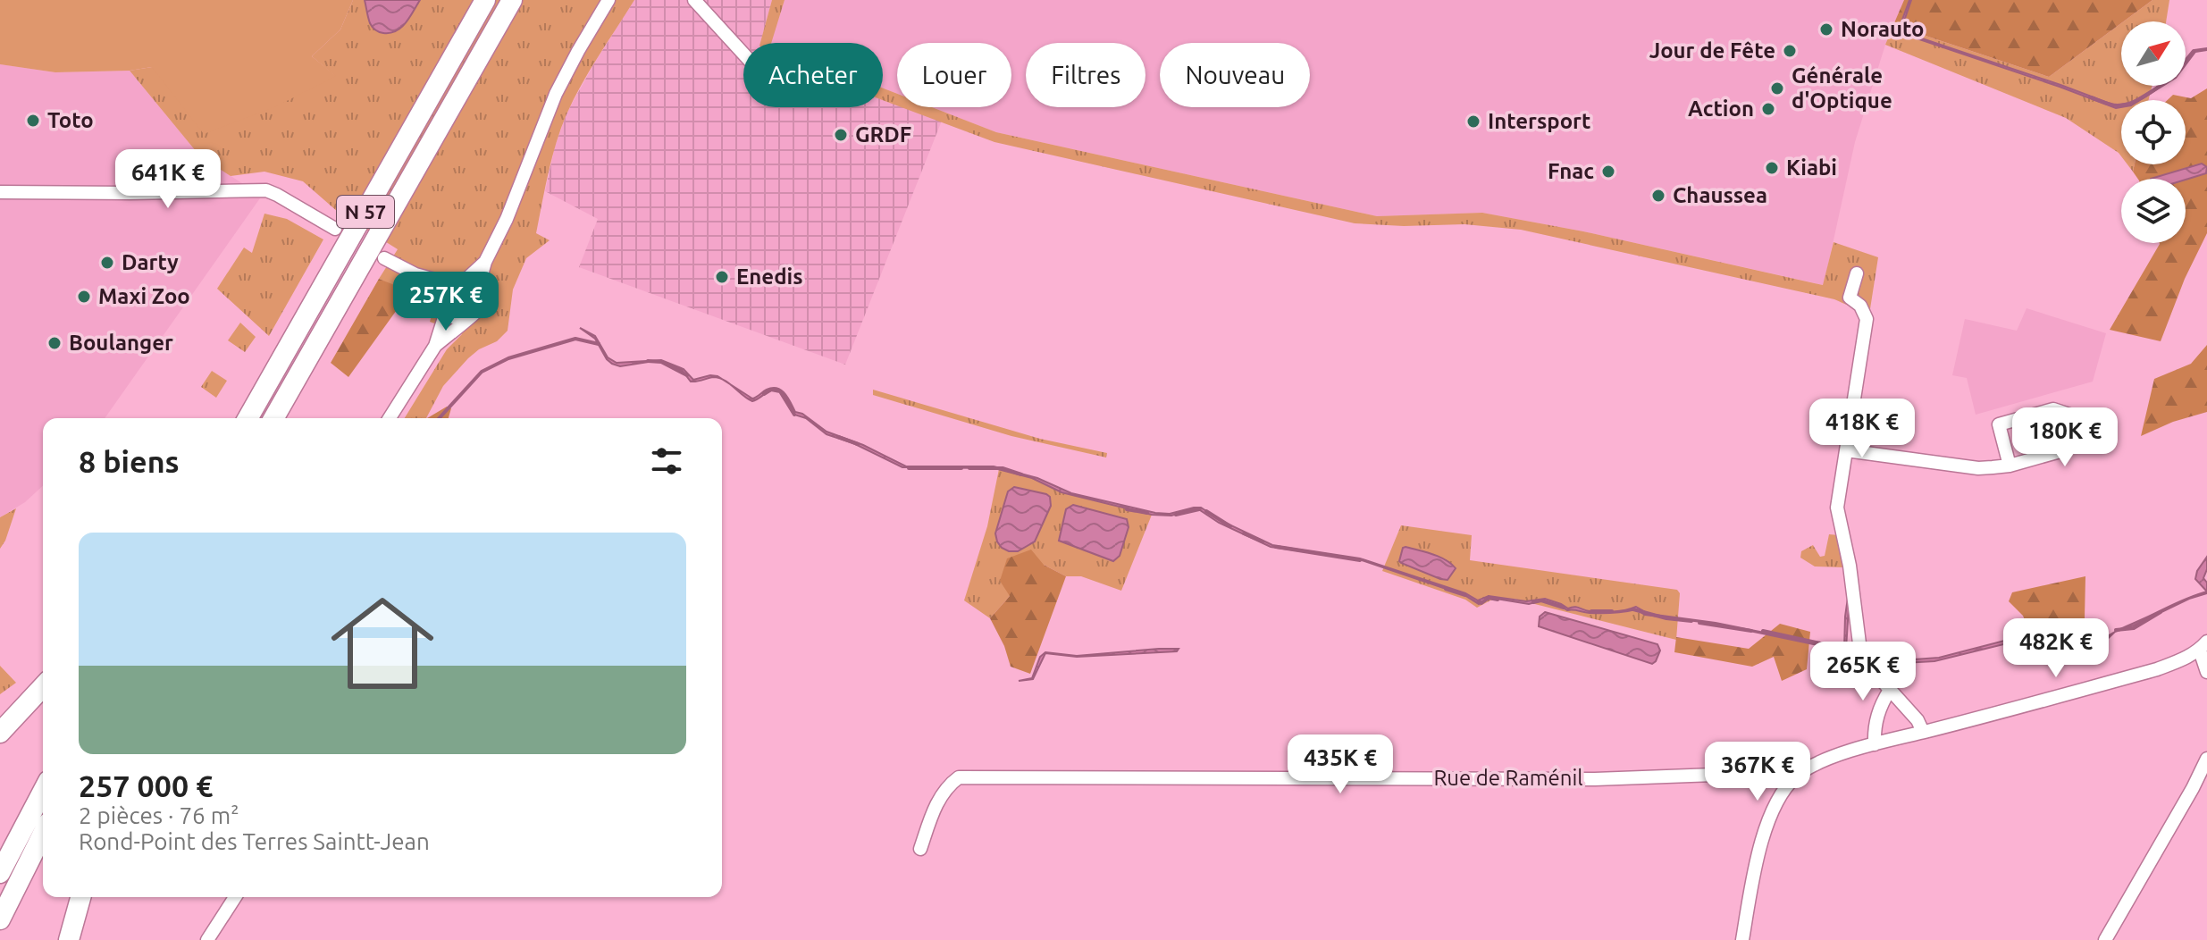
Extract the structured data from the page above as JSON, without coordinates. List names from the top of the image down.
{
  "streets": {
    "highway": ["N 57"],
    "street": ["Rue de Raménil"]
  },
  "places": [
    "Norauto",
    "Jour de Fête",
    "Générale d'Optique",
    "Action",
    "Toto",
    "Intersport",
    "GRDF",
    "Kiabi",
    "Fnac",
    "Chaussea",
    "Darty",
    "Enedis",
    "Maxi Zoo",
    "Boulanger"
  ],
  "north": "top right",
  "page": {
    "chip": [
      "Acheter",
      "Louer",
      "Filtres",
      "Nouveau"
    ],
    "price": [
      "641K €",
      "257K €",
      "418K €",
      "180K €",
      "482K €",
      "265K €",
      "435K €",
      "367K €"
    ],
    "heading": "8 biens",
    "list": [
      {
        "name": "257 000 €",
        "note": "2 pièces · 76 m² · Rond-Point des Terres Saintt-Jean"
      }
    ]
  }
}
